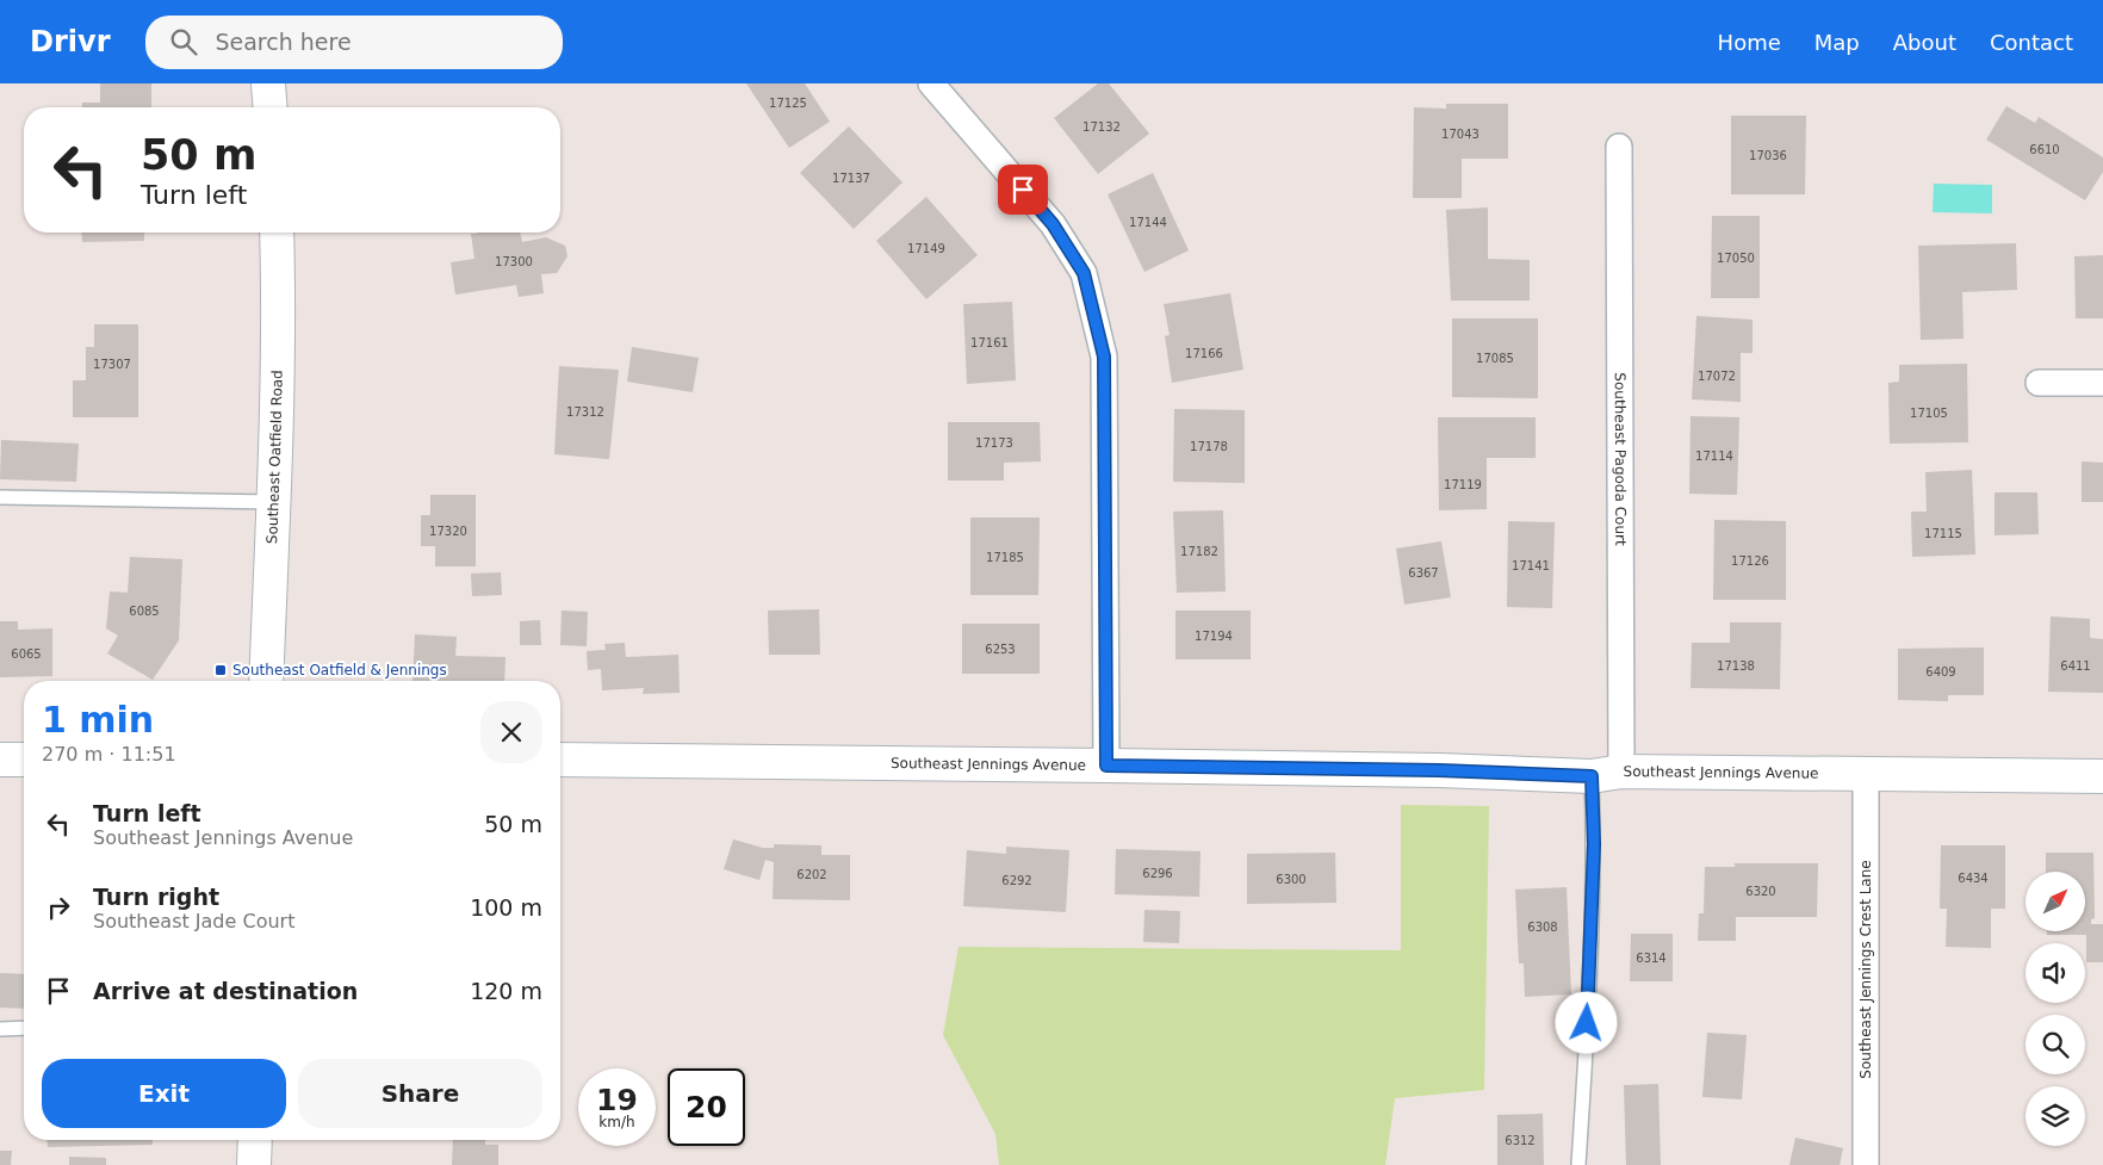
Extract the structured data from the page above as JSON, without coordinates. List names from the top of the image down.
{
  "streets": {
    "main road": ["Southeast Oatfield Road", "Southeast Jennings Avenue"],
    "street": ["Southeast Pagoda Court", "Southeast Jennings Crest Lane"]
  },
  "crossings": [
    ["Southeast Pagoda Court", "Southeast Jennings Avenue"],
    ["Southeast Jennings Avenue", "Southeast Jennings Crest Lane"]
  ],
  "places": {
    "transit": ["Southeast Oatfield & Jennings"]
  },
  "house_numbers": [
    "17125",
    "17132",
    "17043",
    "6610",
    "17036",
    "17137",
    "17144",
    "17149",
    "17050",
    "17300",
    "17161",
    "17166",
    "17085",
    "17307",
    "17072",
    "17312",
    "17105",
    "17173",
    "17178",
    "17114",
    "17119",
    "17320",
    "17115",
    "17182",
    "17185",
    "17126",
    "17141",
    "6367",
    "6085",
    "17194",
    "6253",
    "6065",
    "17138",
    "6411",
    "6409",
    "6296",
    "6202",
    "6434",
    "6300",
    "6292",
    "6320",
    "6308",
    "6314",
    "6312"
  ],
  "north": "top right",
  "page": {
    "header": "Drivr",
    "search": "Search here",
    "nav": [
      "Home",
      "Map",
      "About",
      "Contact"
    ],
    "turn": ["50 m", "Turn left"],
    "heading": ["1 min", "270 m · 11:51"],
    "list": [
      {
        "name": "Turn left",
        "note": "Southeast Jennings Avenue",
        "value": "50 m"
      },
      {
        "name": "Turn right",
        "note": "Southeast Jade Court",
        "value": "100 m"
      },
      {
        "name": "Arrive at destination",
        "value": "120 m"
      }
    ],
    "buttons": ["Exit", "Share"],
    "speed": "19 km/h",
    "limit": "20"
  }
}
